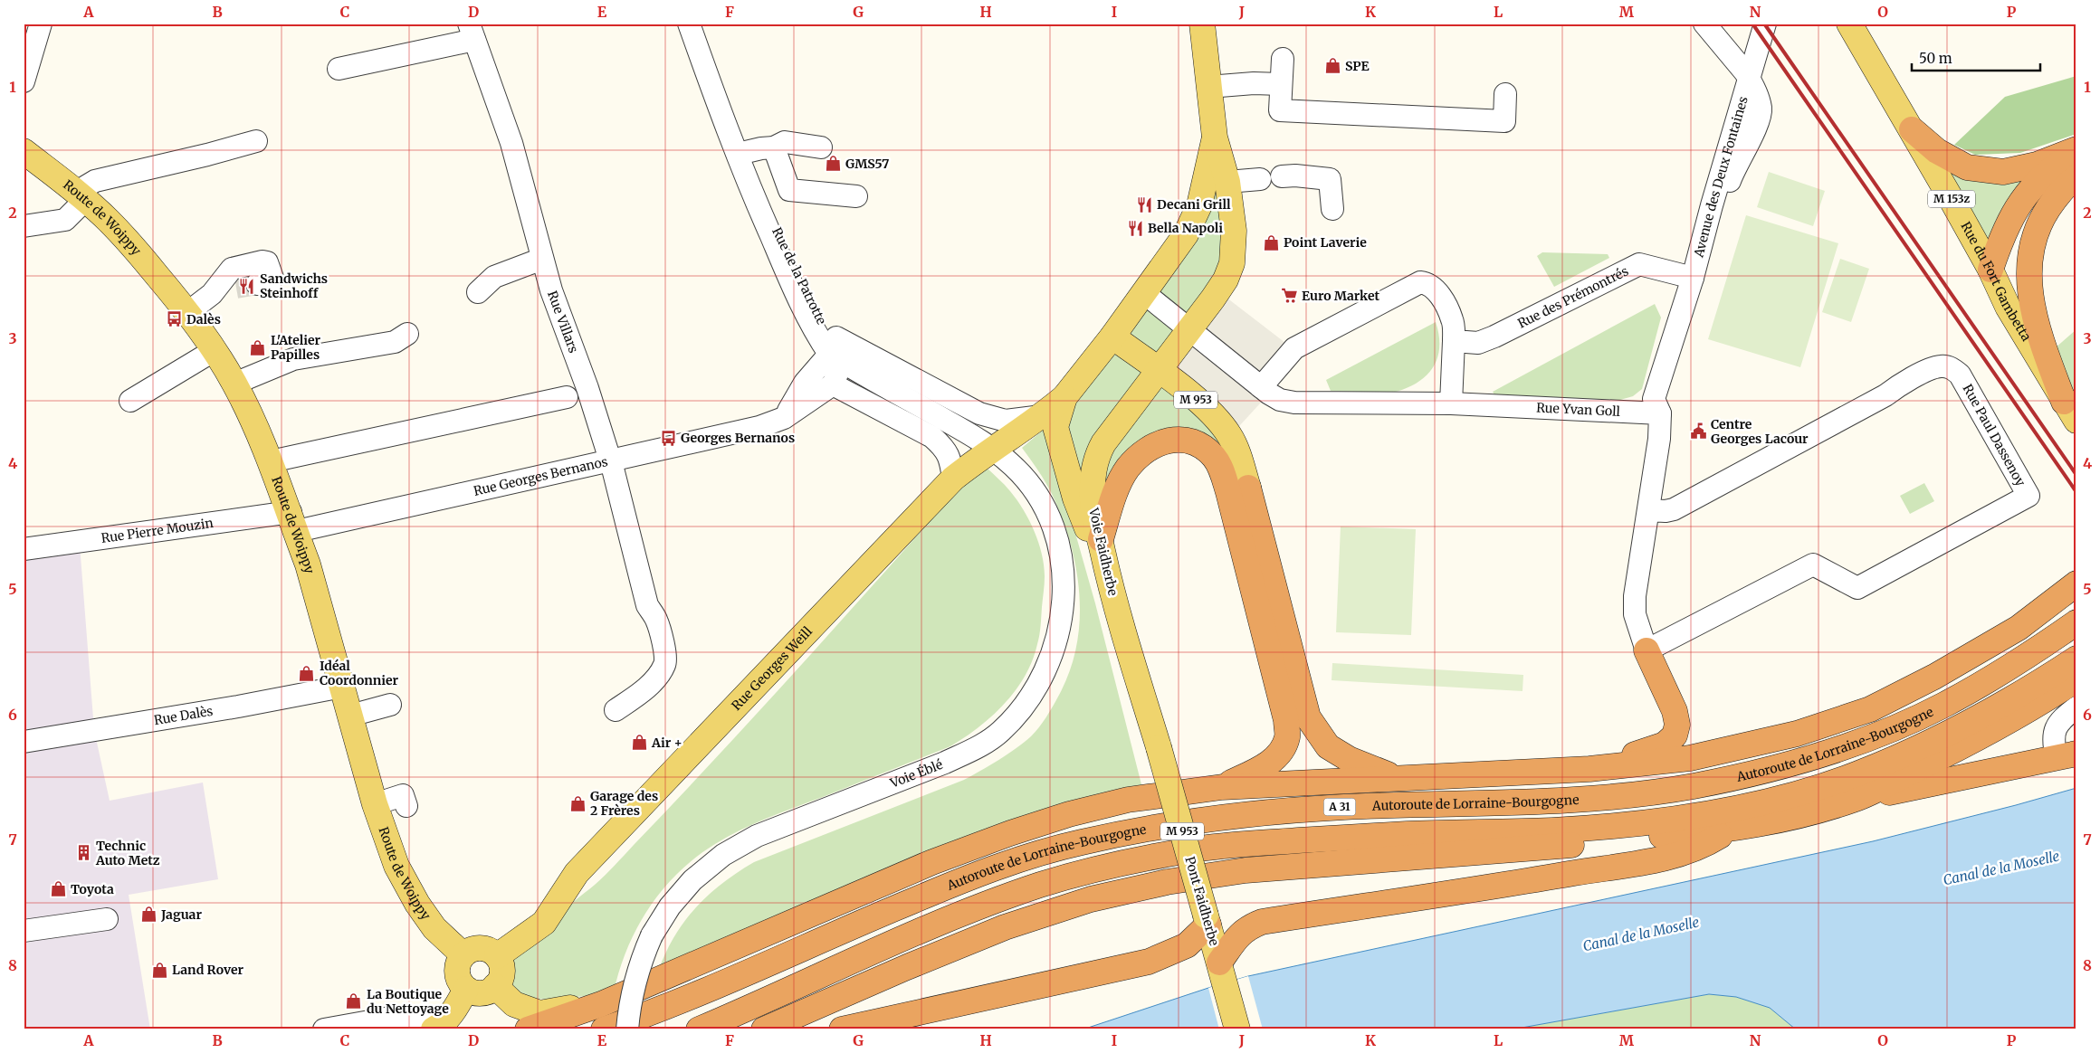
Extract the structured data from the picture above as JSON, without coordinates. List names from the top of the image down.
{
  "streets": {
    "highway": ["Autoroute de Lorraine-Bourgogne", "A 31"],
    "main road": [
      "M 153z",
      "Route de Woippy",
      "Rue du Fort Gambetta",
      "M 953",
      "Voie Faidherbe",
      "Rue Georges Weill",
      "Pont Faidherbe"
    ],
    "street": [
      "Avenue des Deux Fontaines",
      "Rue de la Patrotte",
      "Rue des Prémontrés",
      "Rue Villars",
      "Rue Yvan Goll",
      "Rue Paul Dassenoy",
      "Rue Georges Bernanos",
      "Rue Pierre Mouzin",
      "Rue Dalès",
      "Voie Éblé"
    ]
  },
  "crossings": [
    ["Avenue des Deux Fontaines", "Rue des Prémontrés"],
    ["Avenue des Deux Fontaines", "Rue Yvan Goll"],
    ["Route de Woippy", "Rue Georges Bernanos"],
    ["Route de Woippy", "Rue Pierre Mouzin"],
    ["Route de Woippy", "Rue Georges Weill"],
    ["Route de Woippy", "Rue Dalès"],
    ["Rue de la Patrotte", "Rue Georges Weill"],
    ["Rue de la Patrotte", "Voie Éblé"],
    ["Rue Villars", "Rue Georges Bernanos"],
    ["M 953", "Rue Yvan Goll"],
    ["M 953", "Voie Faidherbe"],
    ["M 953", "Rue Georges Weill"],
    ["Rue Georges Bernanos", "Rue Pierre Mouzin"],
    ["Voie Faidherbe", "Pont Faidherbe"],
    ["Rue Georges Weill", "Voie Éblé"]
  ],
  "water": ["Canal de la Moselle"],
  "places": {
    "shop": [
      "SPE",
      "GMS57",
      "Point Laverie",
      "L'Atelier Papilles",
      "Idéal Coordonnier",
      "Air +",
      "Garage des 2 Frères",
      "Toyota",
      "Jaguar",
      "Land Rover",
      "La Boutique du Nettoyage"
    ],
    "restaurant": ["Decani Grill", "Bella Napoli", "Sandwichs Steinhoff"],
    "supermarket": ["Euro Market"],
    "bus stop": ["Dalès", "Georges Bernanos"],
    "public building": ["Centre Georges Lacour"],
    "building": ["Technic Auto Metz"]
  },
  "scale_bar": "50 m",
  "grid": {
    "columns": [
      "A",
      "B",
      "C",
      "D",
      "E",
      "F",
      "G",
      "H",
      "I",
      "J",
      "K",
      "L",
      "M",
      "N",
      "O",
      "P"
    ],
    "rows": [
      "1",
      "2",
      "3",
      "4",
      "5",
      "6",
      "7",
      "8"
    ]
  }
}
